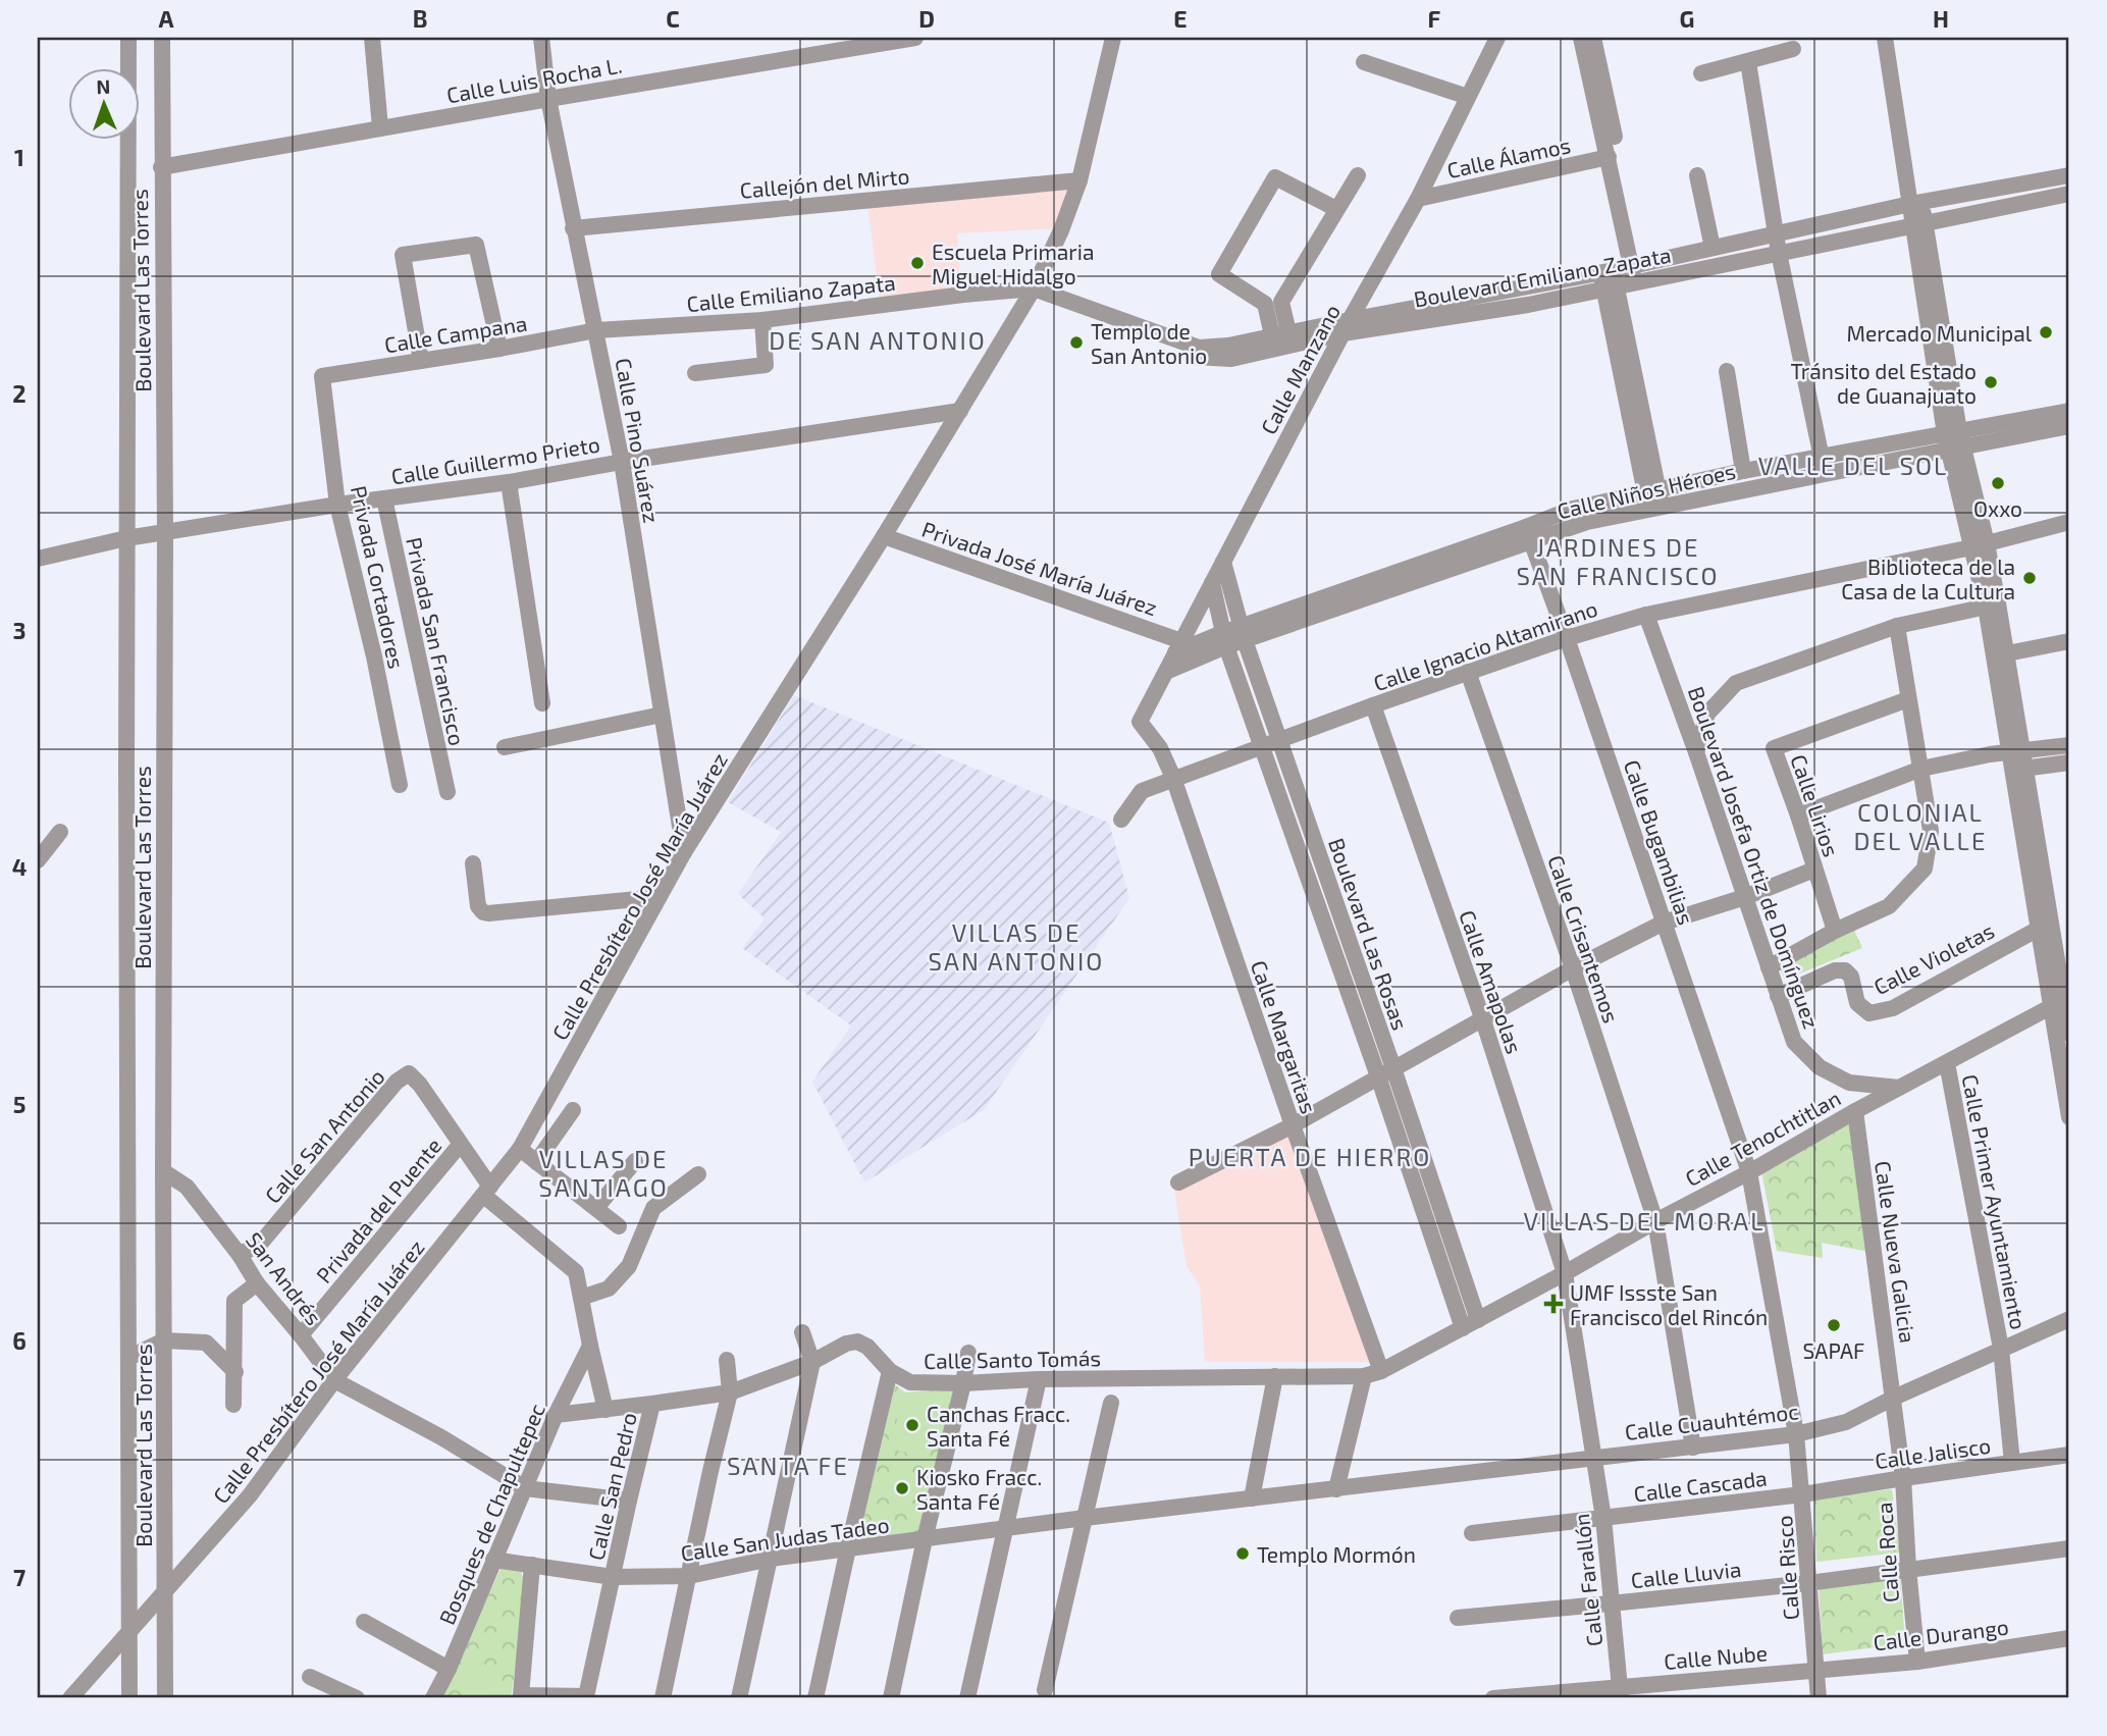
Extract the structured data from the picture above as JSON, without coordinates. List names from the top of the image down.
{
  "streets": {
    "street": [
      "Calle Luis Rocha L.",
      "Calle Álamos",
      "Callejón del Mirto",
      "Boulevard Emiliano Zapata",
      "Boulevard Las Torres",
      "Calle Emiliano Zapata",
      "Calle Campana",
      "Calle Manzano",
      "Calle Pino Suárez",
      "Calle Guillermo Prieto",
      "Calle Niños Héroes",
      "Privada José María Juárez",
      "Privada Cortadores",
      "Privada San Francisco",
      "Calle Ignacio Altamirano",
      "Calle Lirios",
      "Calle Bugambilias",
      "Boulevard Josefa Ortiz de Domínguez",
      "Calle Presbítero José María Juárez",
      "Boulevard Las Rosas",
      "Calle Crisantemos",
      "Calle Violetas",
      "Calle Amapolas",
      "Calle Margaritas",
      "Calle San Antonio",
      "Calle Tenochtitlan",
      "Calle Primer Ayuntamiento",
      "Privada del Puente",
      "Calle Nueva Galicia",
      "San Andrés",
      "Calle Santo Tomás",
      "Calle Cuauhtémoc",
      "Calle Jalisco",
      "Calle Cascada",
      "Calle San Pedro",
      "Bosques de Chapultepec",
      "Calle San Judas Tadeo",
      "Calle Roca",
      "Calle Risco",
      "Calle Lluvia",
      "Calle Farallón",
      "Calle Durango",
      "Calle Nube"
    ]
  },
  "crossings": [
    ["Calle Luis Rocha L.", "Boulevard Las Torres"],
    ["Calle Luis Rocha L.", "Calle Pino Suárez"],
    ["Calle Álamos", "Calle Manzano"],
    ["Callejón del Mirto", "Calle Pino Suárez"],
    ["Callejón del Mirto", "Calle Presbítero José María Juárez"],
    ["Boulevard Emiliano Zapata", "Calle Emiliano Zapata"],
    ["Boulevard Emiliano Zapata", "Calle Manzano"],
    ["Boulevard Emiliano Zapata", "Calle Presbítero José María Juárez"],
    ["Boulevard Las Torres", "Calle Guillermo Prieto"],
    ["Boulevard Las Torres", "Calle Presbítero José María Juárez"],
    ["Boulevard Las Torres", "San Andrés"],
    ["Calle Emiliano Zapata", "Calle Campana"],
    ["Calle Emiliano Zapata", "Calle Pino Suárez"],
    ["Calle Emiliano Zapata", "Calle Presbítero José María Juárez"],
    ["Calle Campana", "Calle Pino Suárez"],
    ["Calle Campana", "Privada Cortadores"],
    ["Calle Manzano", "Calle Niños Héroes"],
    ["Calle Manzano", "Privada José María Juárez"],
    ["Calle Manzano", "Boulevard Las Rosas"],
    ["Calle Manzano", "Calle Margaritas"],
    ["Calle Pino Suárez", "Calle Guillermo Prieto"],
    ["Calle Pino Suárez", "Calle Presbítero José María Juárez"],
    ["Calle Guillermo Prieto", "Privada Cortadores"],
    ["Calle Guillermo Prieto", "Privada San Francisco"],
    ["Calle Guillermo Prieto", "Calle Presbítero José María Juárez"],
    ["Calle Niños Héroes", "Privada José María Juárez"],
    ["Calle Niños Héroes", "Calle Bugambilias"],
    ["Calle Niños Héroes", "Boulevard Las Rosas"],
    ["Privada José María Juárez", "Calle Presbítero José María Juárez"],
    ["Calle Ignacio Altamirano", "Calle Bugambilias"],
    ["Calle Ignacio Altamirano", "Boulevard Josefa Ortiz de Domínguez"],
    ["Calle Ignacio Altamirano", "Boulevard Las Rosas"],
    ["Calle Ignacio Altamirano", "Calle Crisantemos"],
    ["Calle Ignacio Altamirano", "Calle Amapolas"],
    ["Calle Ignacio Altamirano", "Calle Margaritas"],
    ["Calle Bugambilias", "Calle Tenochtitlan"],
    ["Calle Bugambilias", "Calle Cuauhtémoc"],
    ["Calle Bugambilias", "Calle Risco"],
    ["Boulevard Josefa Ortiz de Domínguez", "Calle Violetas"],
    ["Boulevard Josefa Ortiz de Domínguez", "Calle Tenochtitlan"],
    ["Calle Presbítero José María Juárez", "San Andrés"],
    ["Boulevard Las Rosas", "Calle Tenochtitlan"],
    ["Calle Crisantemos", "Calle Tenochtitlan"],
    ["Calle Crisantemos", "Calle Cuauhtémoc"],
    ["Calle Amapolas", "Calle Tenochtitlan"],
    ["Calle Amapolas", "Calle Cuauhtémoc"],
    ["Calle Amapolas", "Calle Farallón"],
    ["Calle Margaritas", "Calle Tenochtitlan"],
    ["Calle San Antonio", "Privada del Puente"],
    ["Calle San Antonio", "San Andrés"],
    ["Calle Tenochtitlan", "Calle Primer Ayuntamiento"],
    ["Calle Tenochtitlan", "Calle Nueva Galicia"],
    ["Calle Tenochtitlan", "Calle Santo Tomás"],
    ["Calle Primer Ayuntamiento", "Calle Cuauhtémoc"],
    ["Calle Primer Ayuntamiento", "Calle Jalisco"],
    ["Privada del Puente", "San Andrés"],
    ["Calle Nueva Galicia", "Calle Cuauhtémoc"],
    ["Calle Nueva Galicia", "Calle Roca"],
    ["San Andrés", "Bosques de Chapultepec"],
    ["Calle Santo Tomás", "Calle San Pedro"],
    ["Calle Santo Tomás", "Bosques de Chapultepec"],
    ["Calle Cuauhtémoc", "Calle San Judas Tadeo"],
    ["Calle Cuauhtémoc", "Calle Roca"],
    ["Calle Cuauhtémoc", "Calle Risco"],
    ["Calle Cuauhtémoc", "Calle Farallón"],
    ["Calle Jalisco", "Calle Cascada"],
    ["Calle Jalisco", "Calle Roca"],
    ["Calle Jalisco", "Calle Risco"],
    ["Calle Cascada", "Calle Risco"],
    ["Calle Cascada", "Calle Farallón"],
    ["Calle San Pedro", "Calle San Judas Tadeo"],
    ["Bosques de Chapultepec", "Calle San Judas Tadeo"],
    ["Calle Roca", "Calle Lluvia"],
    ["Calle Roca", "Calle Durango"],
    ["Calle Risco", "Calle Lluvia"],
    ["Calle Risco", "Calle Durango"],
    ["Calle Risco", "Calle Nube"],
    ["Calle Lluvia", "Calle Farallón"],
    ["Calle Farallón", "Calle Nube"],
    ["Calle Durango", "Calle Nube"]
  ],
  "districts": [
    "DE SAN ANTONIO",
    "VALLE DEL SOL",
    "JARDINES DE SAN FRANCISCO",
    "COLONIAL DEL VALLE",
    "VILLAS DE SAN ANTONIO",
    "PUERTA DE HIERRO",
    "VILLAS DE SANTIAGO",
    "VILLAS DEL MORAL",
    "SANTA FE"
  ],
  "places": {
    "other": [
      "Escuela Primaria Miguel Hidalgo",
      "Mercado Municipal",
      "Templo de San Antonio",
      "Tránsito del Estado de Guanajuato",
      "Oxxo",
      "Biblioteca de la Casa de la Cultura",
      "SAPAF",
      "Canchas Fracc. Santa Fé",
      "Kiosko Fracc. Santa Fé",
      "Templo Mormón"
    ],
    "health": ["UMF Issste San Francisco del Rincón"]
  },
  "north": "top",
  "grid": {
    "columns": [
      "A",
      "B",
      "C",
      "D",
      "E",
      "F",
      "G",
      "H"
    ],
    "rows": [
      "1",
      "2",
      "3",
      "4",
      "5",
      "6",
      "7"
    ]
  }
}
